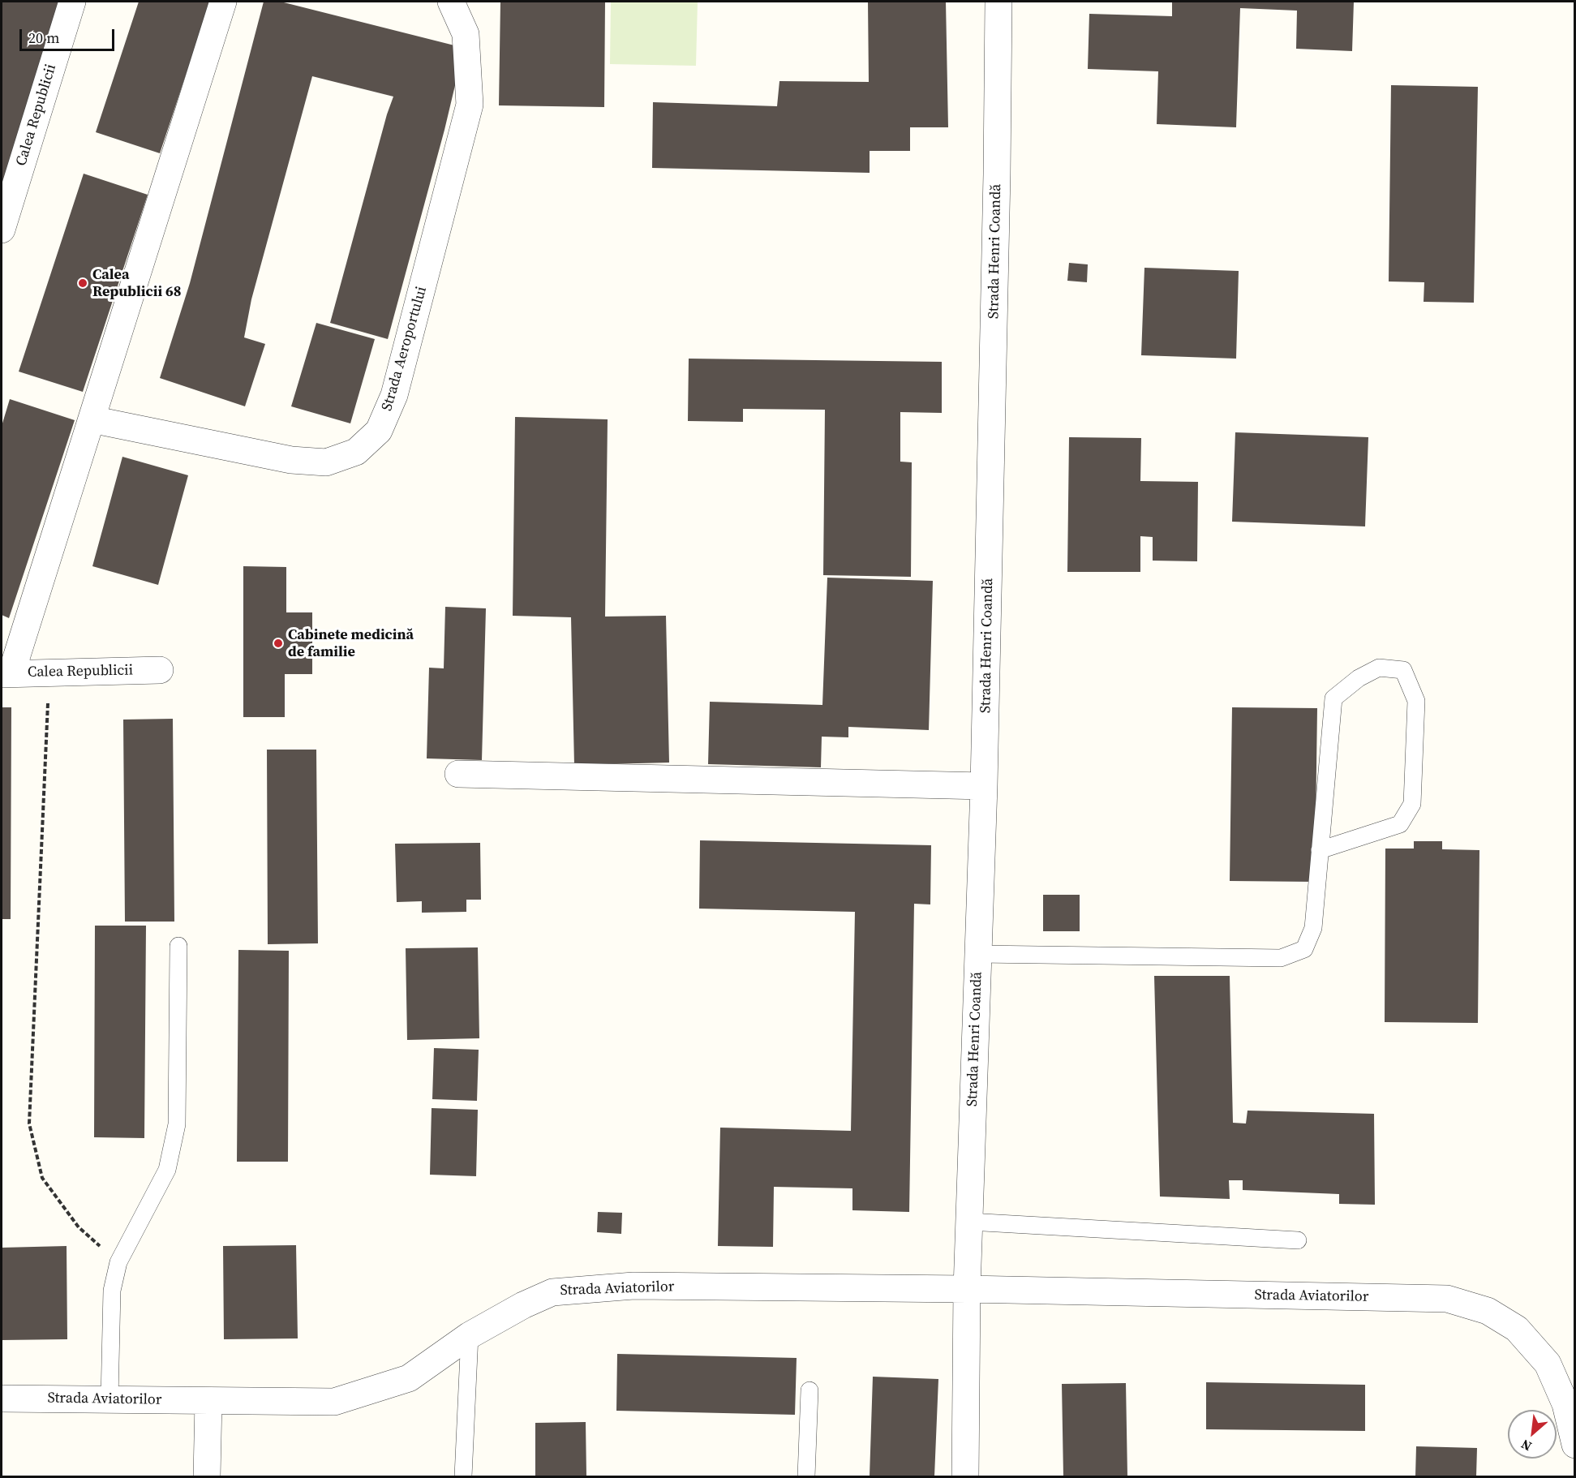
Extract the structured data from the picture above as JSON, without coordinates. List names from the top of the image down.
{
  "streets": {
    "street": [
      "Calea Republicii",
      "Strada Henri Coandă",
      "Strada Aeroportului",
      "Strada Aviatorilor"
    ]
  },
  "crossings": [
    ["Strada Henri Coandă", "Strada Aviatorilor"]
  ],
  "places": ["Calea Republicii 68", "Cabinete medicină de familie"],
  "scale_bar": "20 m",
  "north": "bottom left"
}
